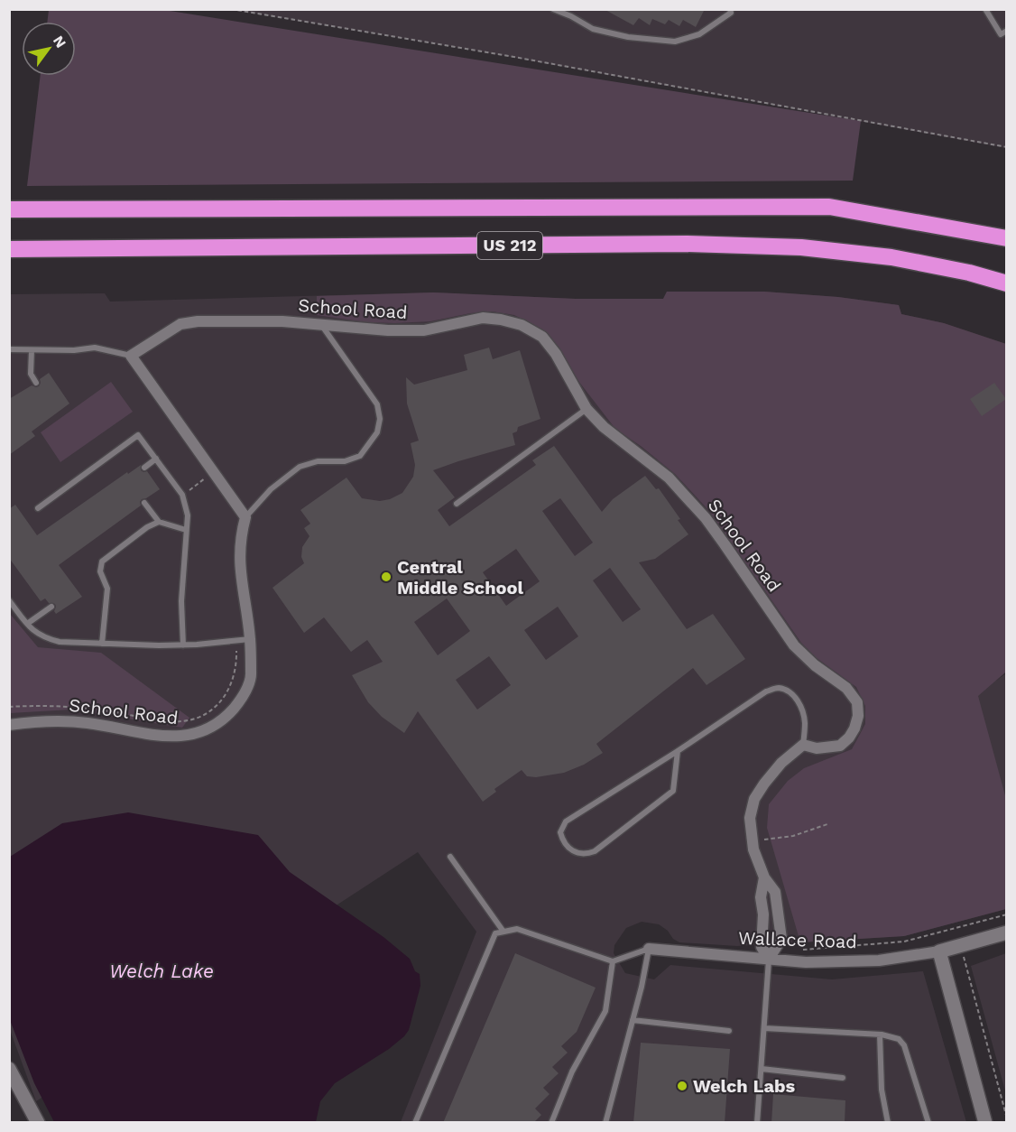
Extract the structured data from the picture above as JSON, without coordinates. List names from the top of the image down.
{
  "streets": {
    "highway": ["US 212"],
    "street": ["School Road", "Wallace Road"]
  },
  "water": ["Welch Lake"],
  "places": ["Central Middle School", "Welch Labs"],
  "north": "top right"
}
